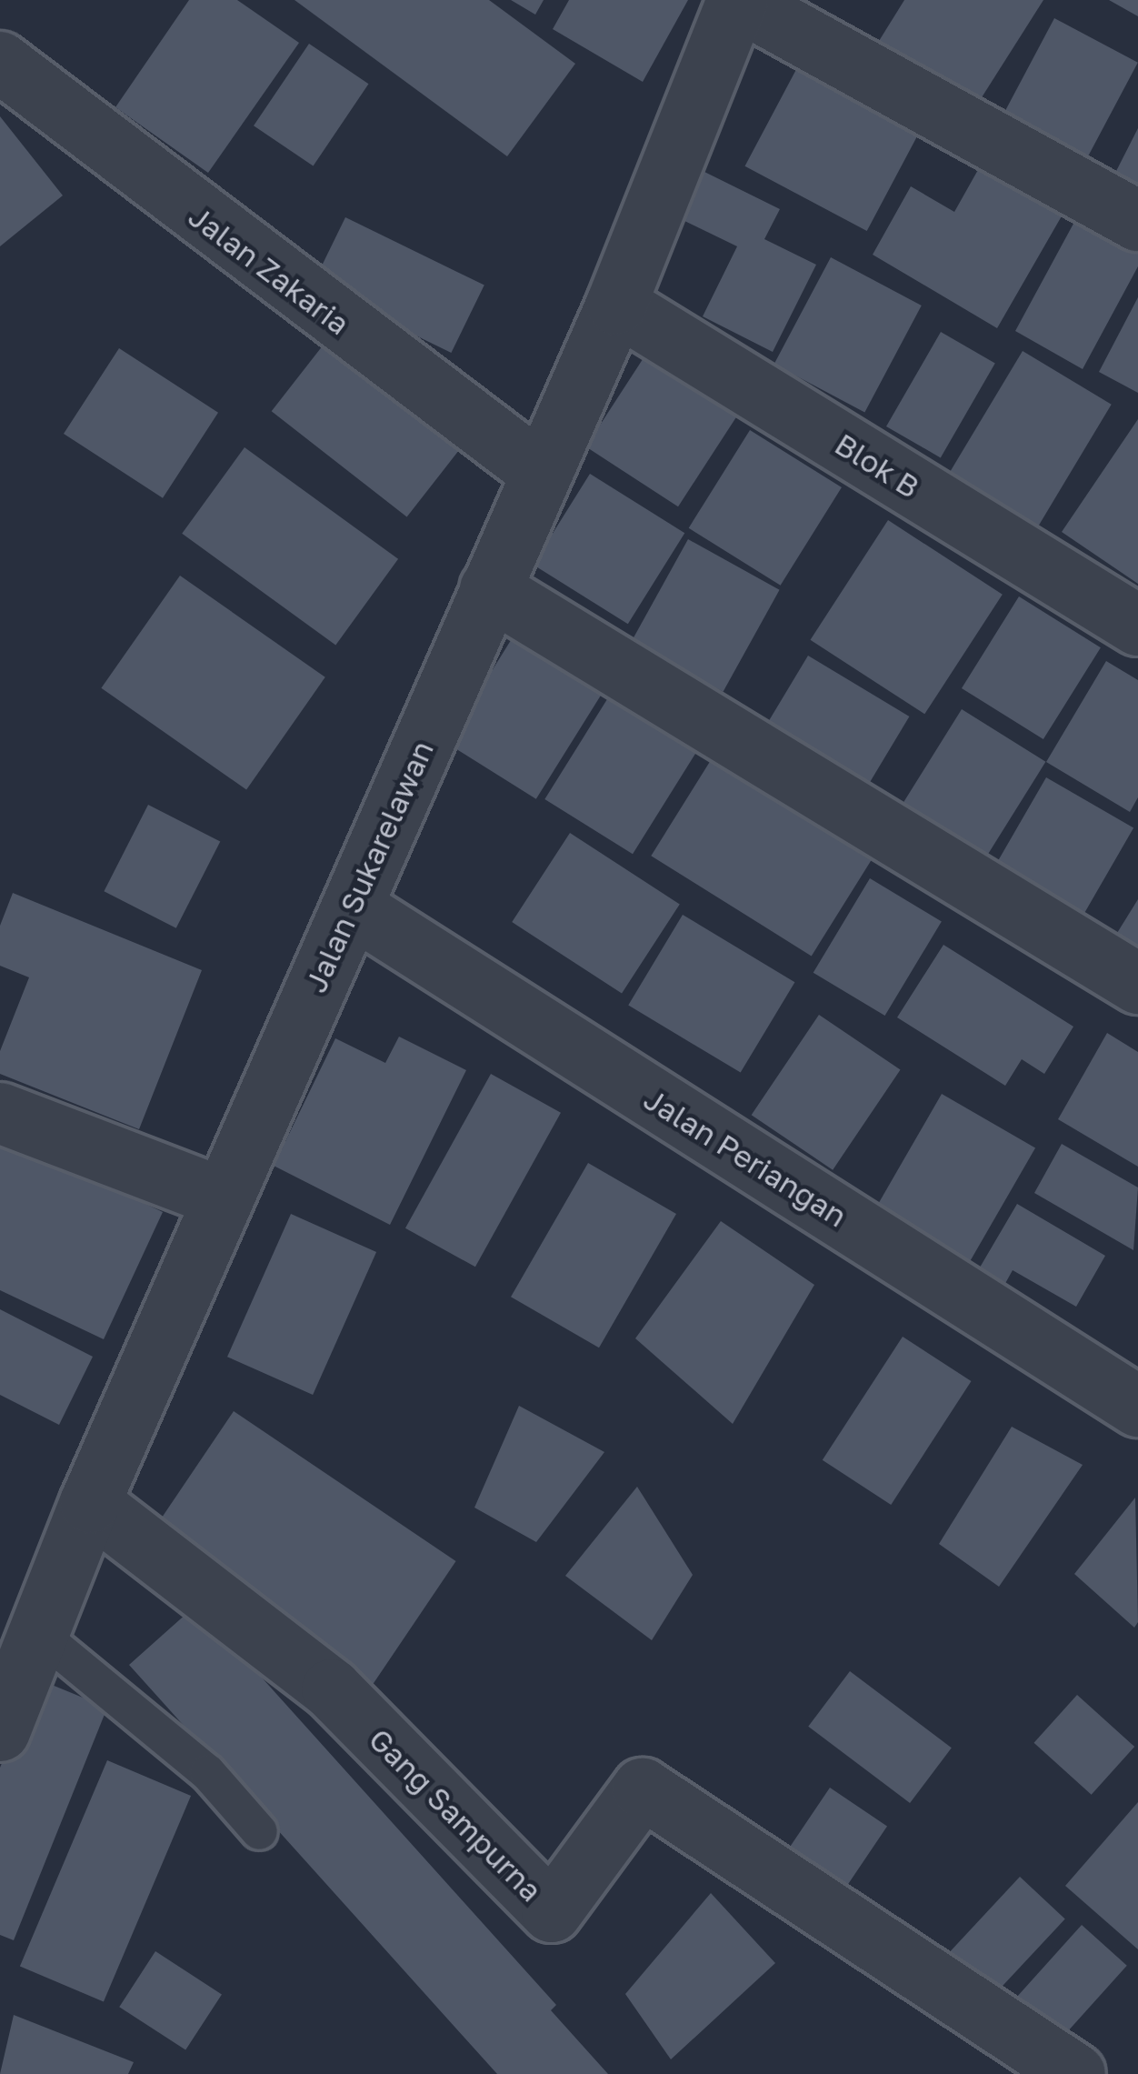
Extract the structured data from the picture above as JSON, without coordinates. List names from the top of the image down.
{
  "streets": {
    "street": [
      "Jalan Zakaria",
      "Blok B",
      "Jalan Sukarelawan",
      "Jalan Periangan",
      "Gang Sampurna"
    ]
  },
  "crossings": [
    ["Jalan Zakaria", "Jalan Sukarelawan"],
    ["Blok B", "Jalan Sukarelawan"],
    ["Jalan Sukarelawan", "Jalan Periangan"],
    ["Jalan Sukarelawan", "Gang Sampurna"]
  ]
}
